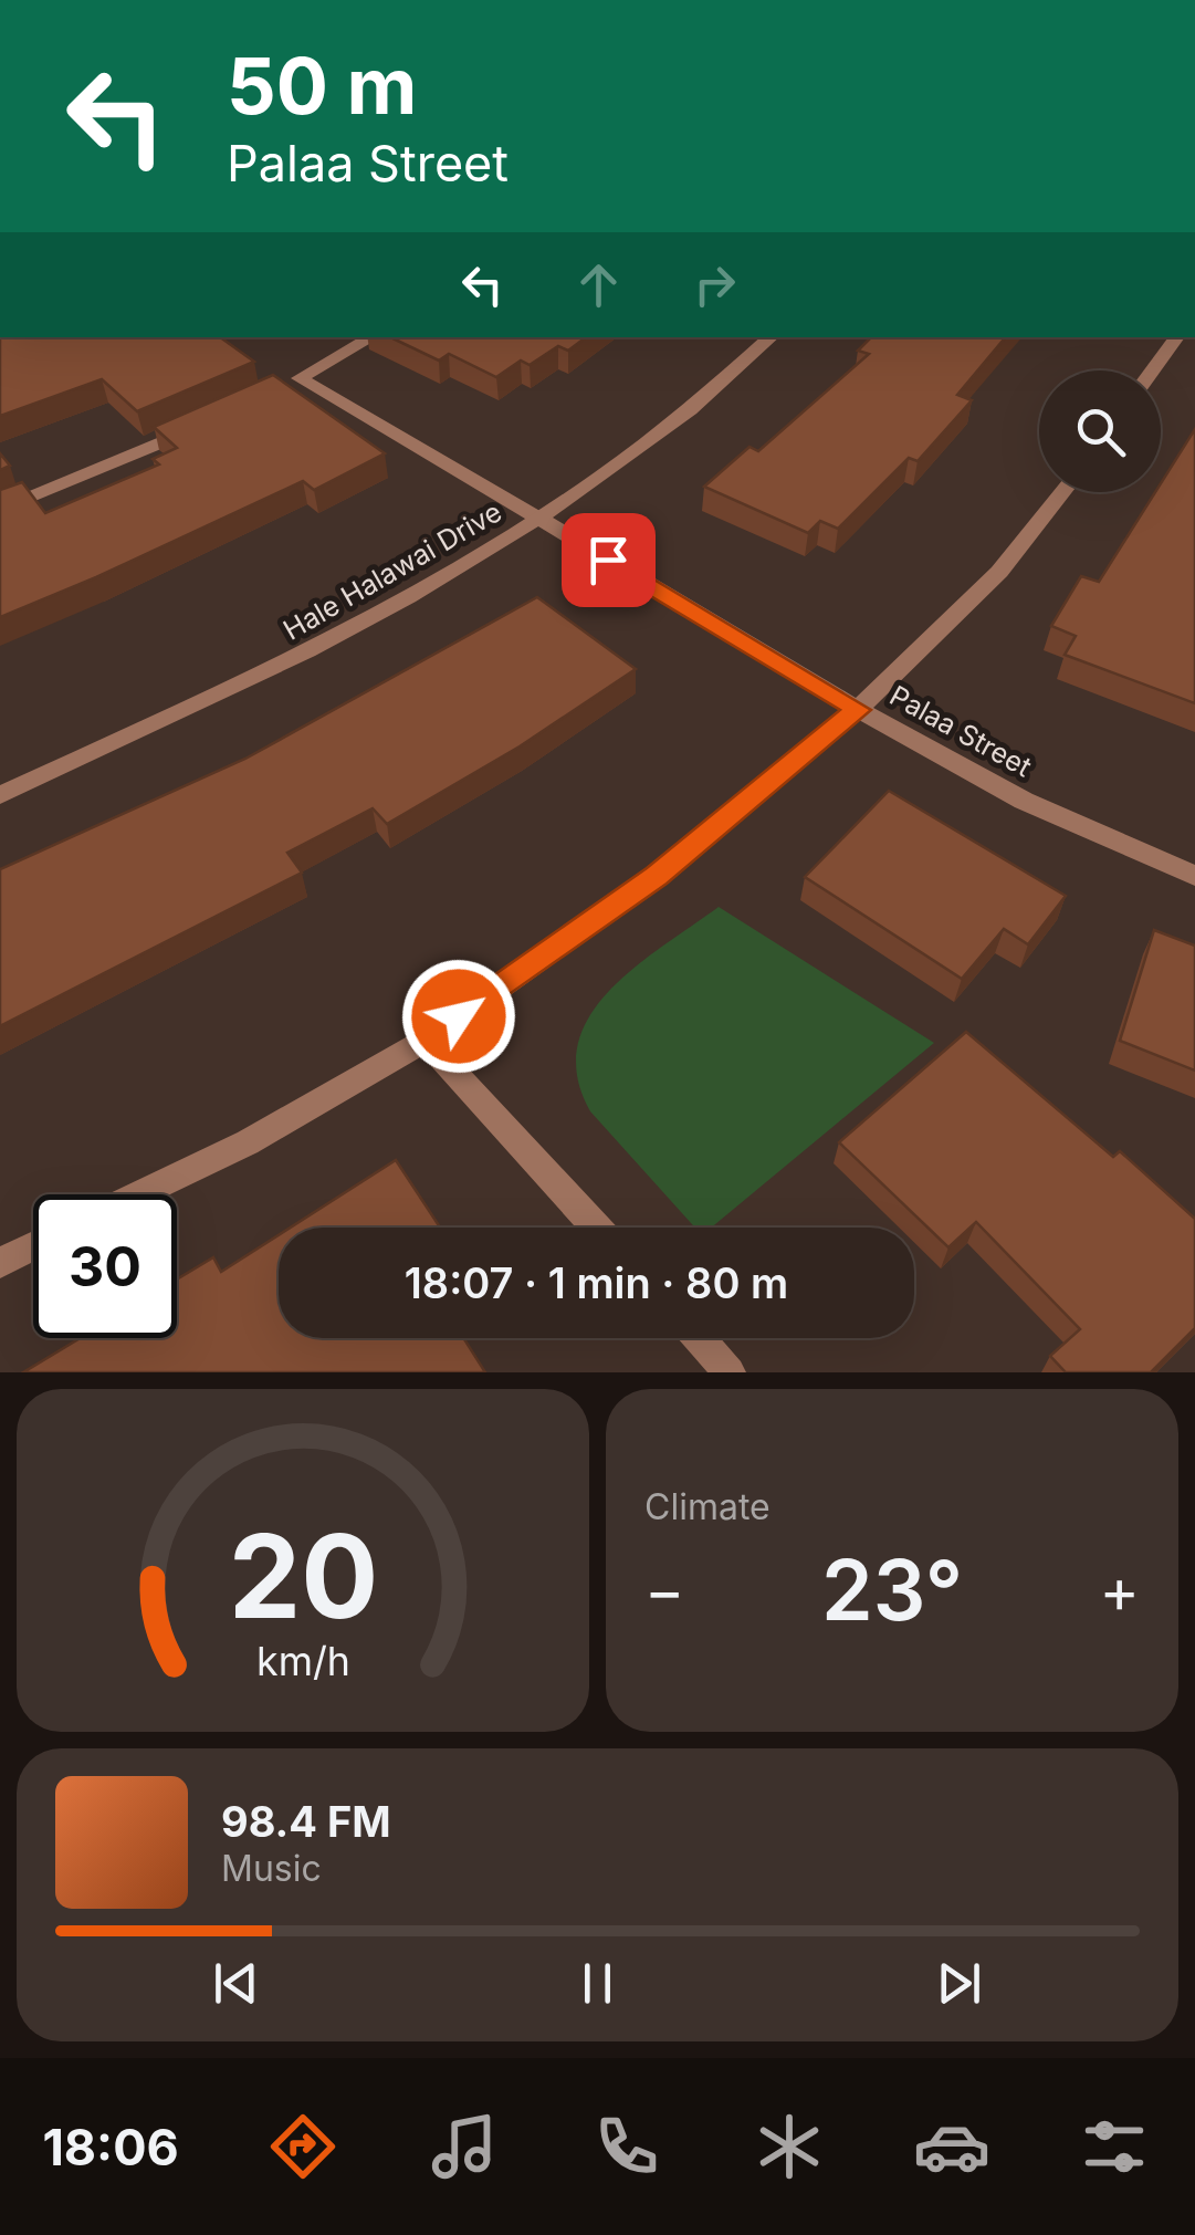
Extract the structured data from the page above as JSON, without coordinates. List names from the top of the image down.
{
  "streets": {
    "street": ["Hale Halawai Drive", "Palaa Street"]
  },
  "crossings": [
    ["Hale Halawai Drive", "Palaa Street"]
  ],
  "page": {
    "turn": ["50 m", "Palaa Street"],
    "limit": "30",
    "trip": "18:07 · 1 min · 80 m",
    "tile": "Climate",
    "heat": ["−", "23°", "+"],
    "song": ["98.4 FM", "Music"],
    "tabs": "18:06",
    "gauge": ["20", "km/h"]
  }
}
